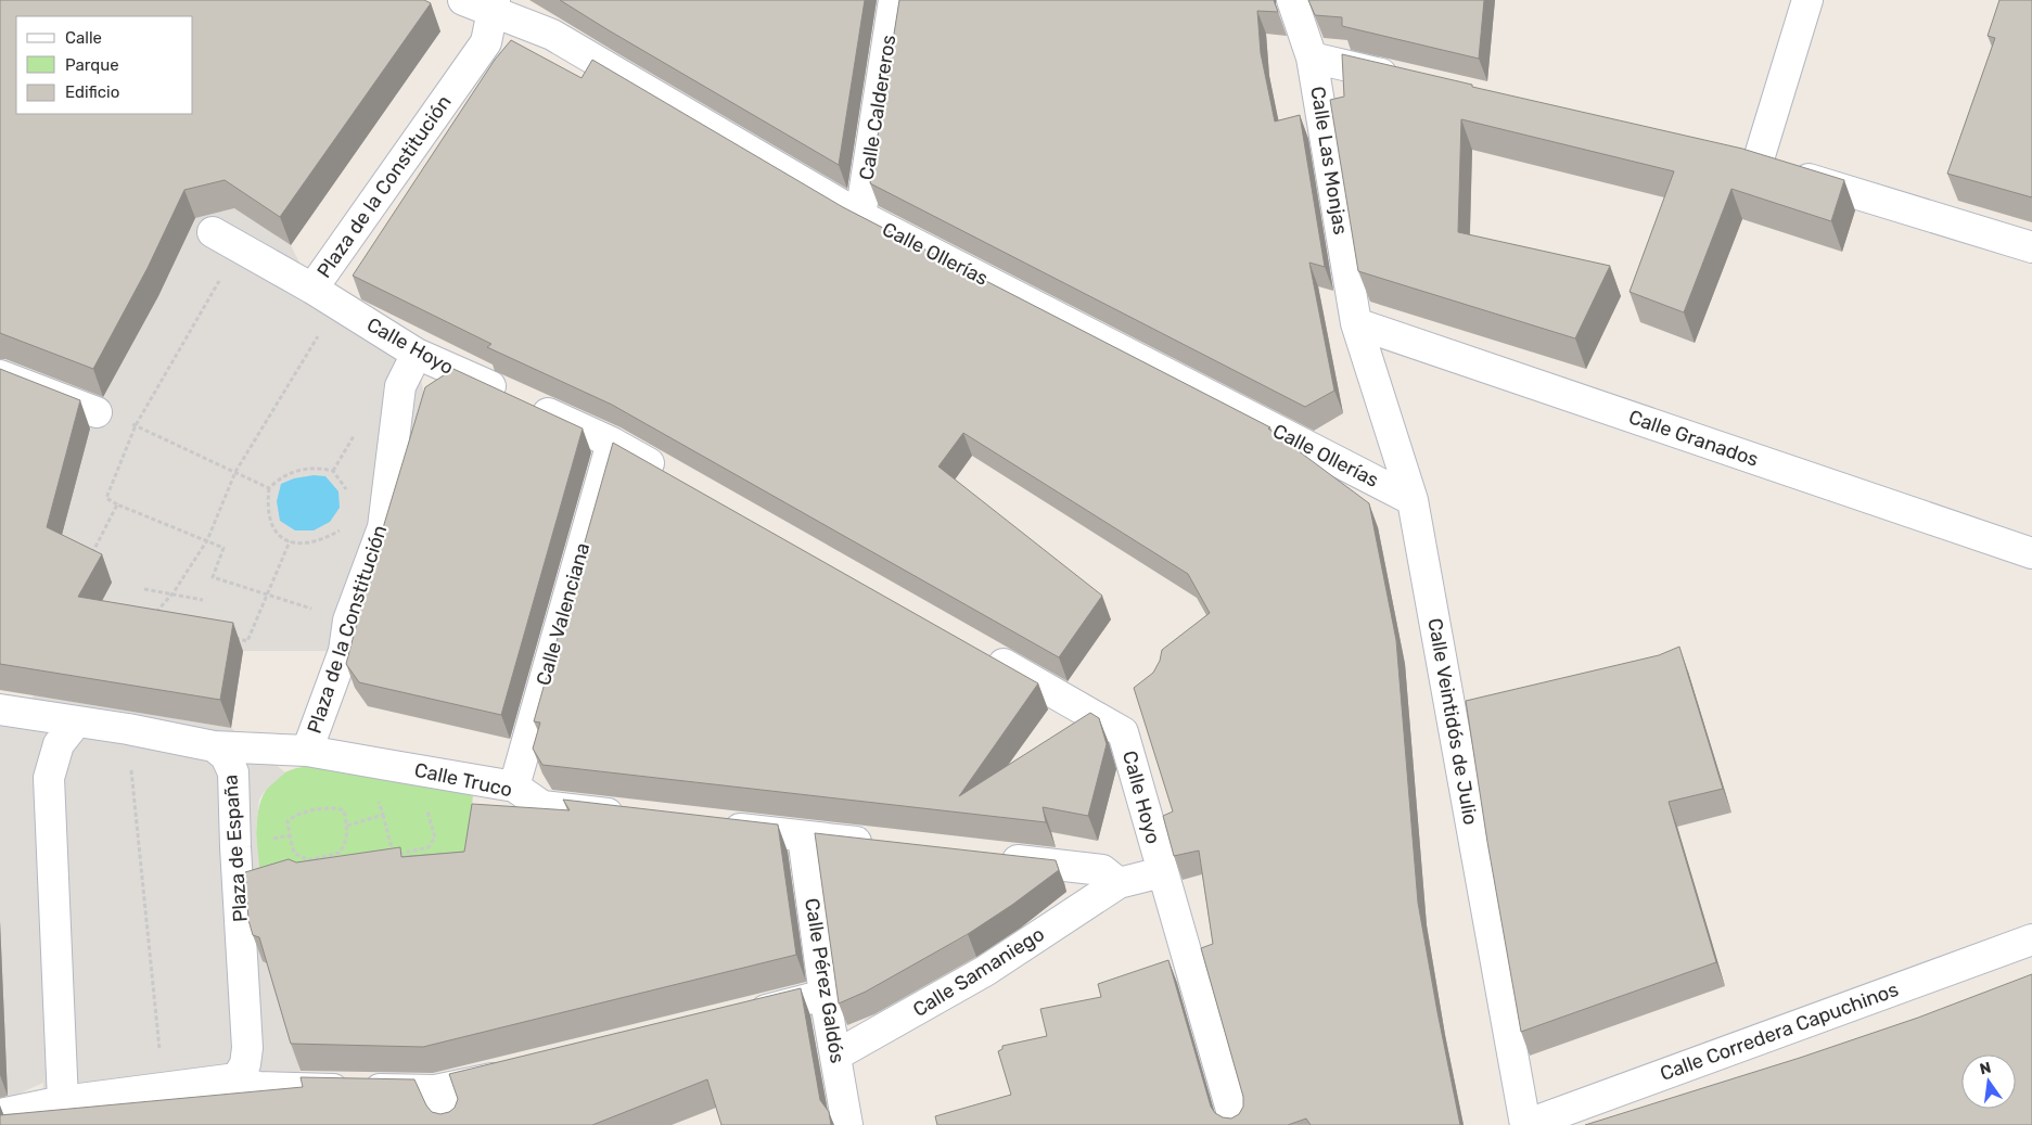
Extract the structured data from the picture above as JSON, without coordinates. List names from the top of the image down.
{
  "streets": {
    "street": [
      "Calle Caldereros",
      "Calle Las Monjas",
      "Plaza de la Constitución",
      "Calle Ollerías",
      "Calle Hoyo",
      "Calle Granados",
      "Calle Valenciana",
      "Calle Veintidós de Julio",
      "Calle Truco",
      "Plaza de España",
      "Calle Samaniego",
      "Calle Pérez Galdós",
      "Calle Corredera Capuchinos"
    ]
  },
  "crossings": [
    ["Calle Caldereros", "Calle Ollerías"],
    ["Calle Las Monjas", "Calle Granados"],
    ["Calle Las Monjas", "Calle Veintidós de Julio"],
    ["Plaza de la Constitución", "Calle Ollerías"],
    ["Plaza de la Constitución", "Calle Hoyo"],
    ["Plaza de la Constitución", "Calle Truco"],
    ["Plaza de la Constitución", "Plaza de España"],
    ["Calle Ollerías", "Calle Veintidós de Julio"],
    ["Calle Hoyo", "Calle Valenciana"],
    ["Calle Granados", "Calle Veintidós de Julio"],
    ["Calle Valenciana", "Calle Truco"],
    ["Calle Veintidós de Julio", "Calle Corredera Capuchinos"],
    ["Calle Samaniego", "Calle Pérez Galdós"]
  ],
  "legend": ["Calle", "Parque", "Edificio"],
  "north": "top"
}
